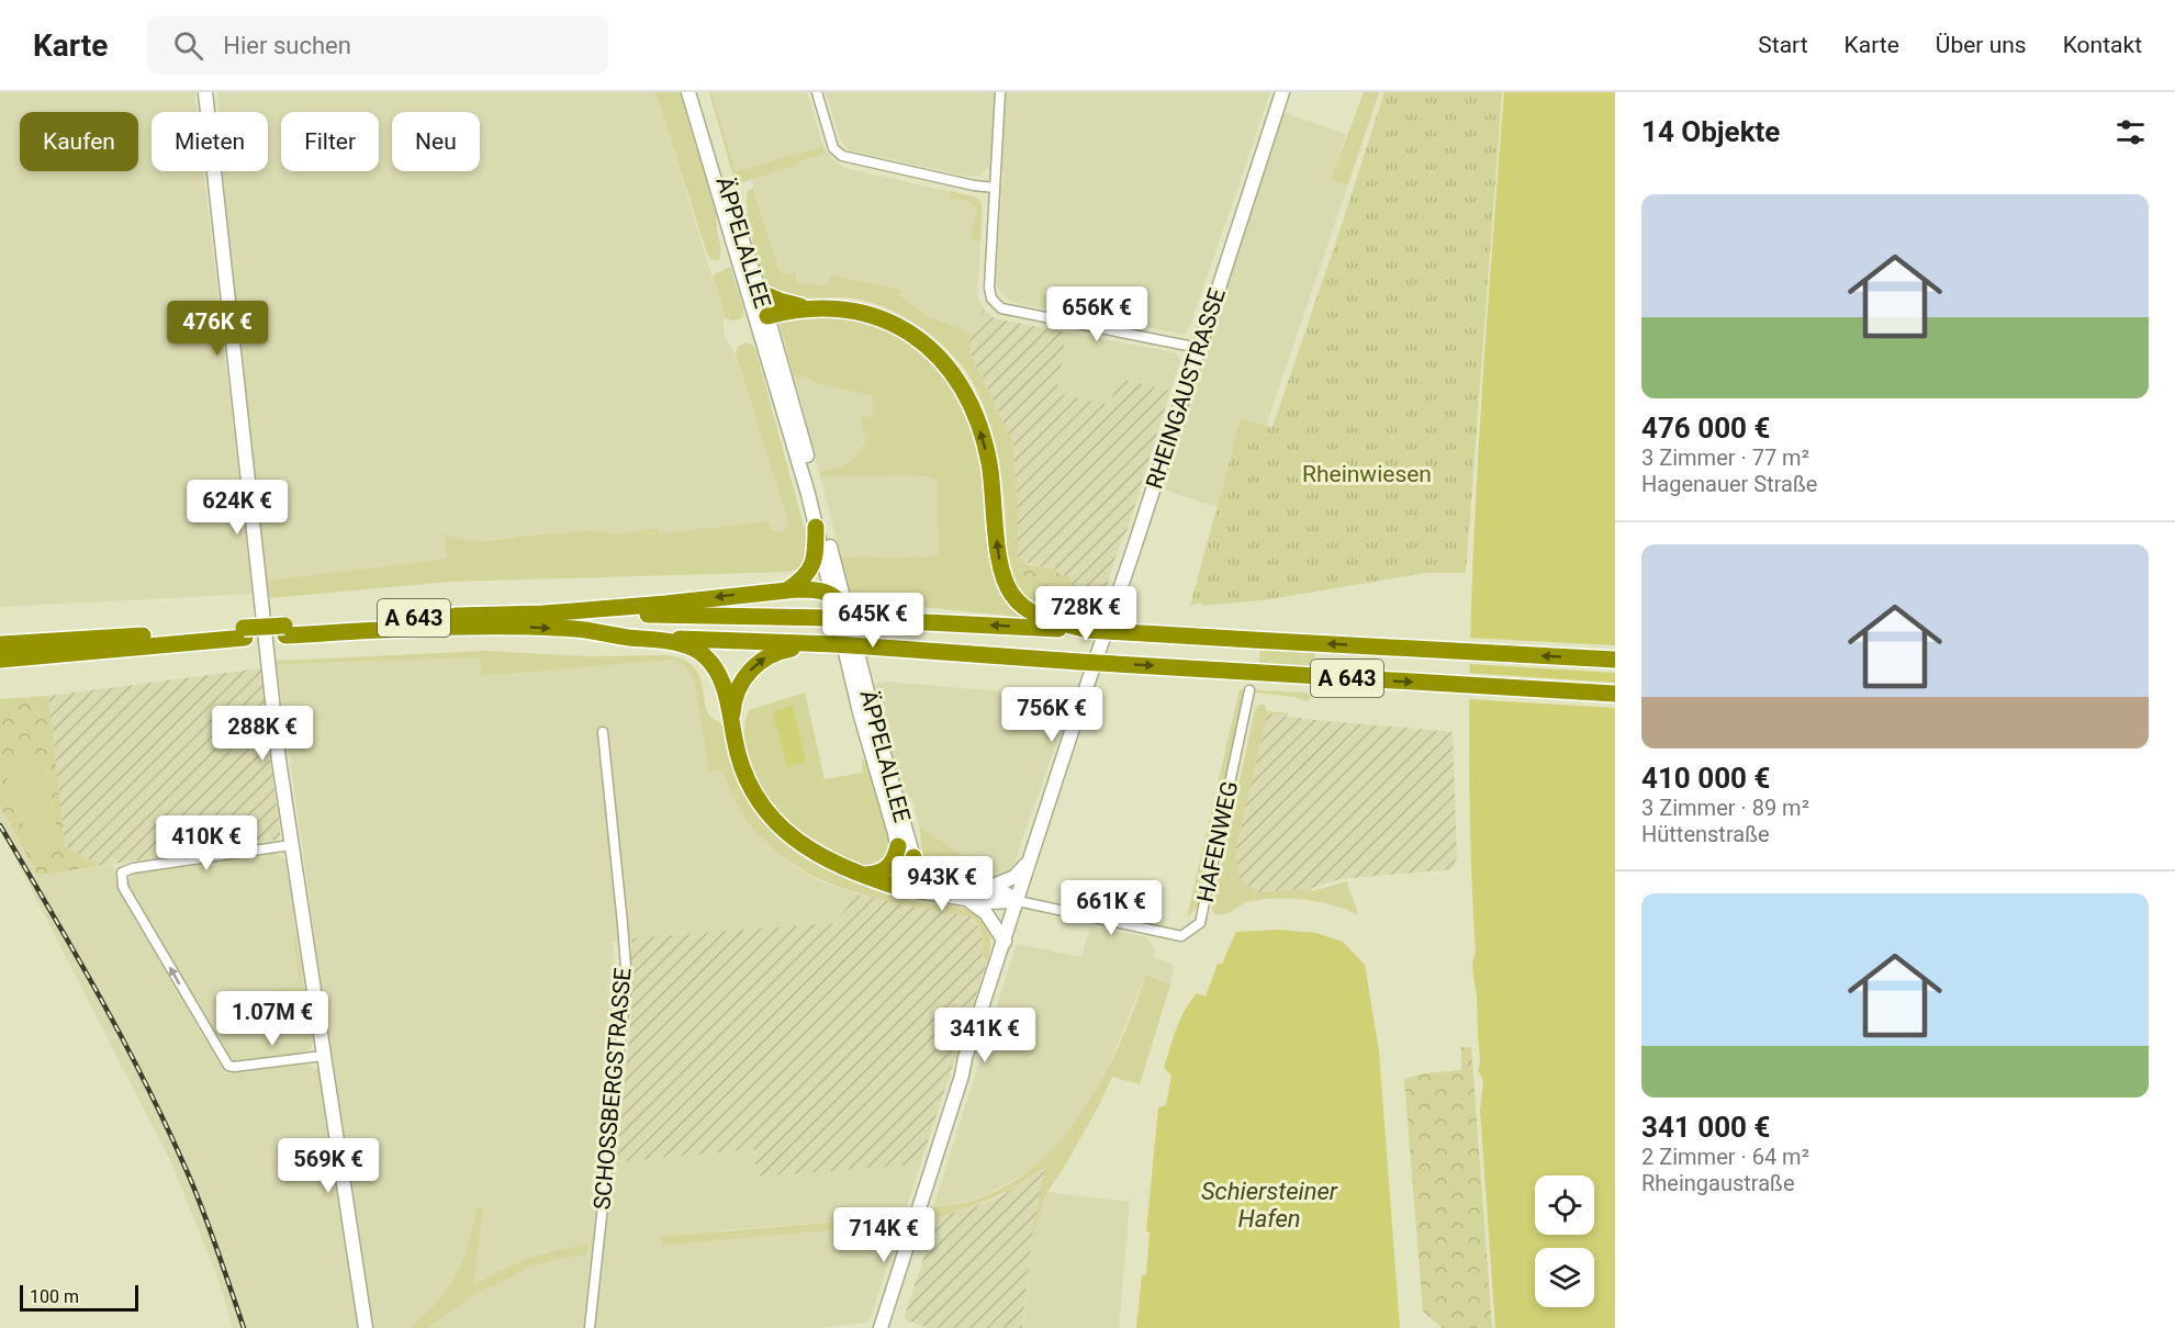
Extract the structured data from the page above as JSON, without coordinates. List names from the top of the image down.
{
  "streets": {
    "highway": ["A 643"],
    "main road": ["ÄPPELALLEE", "RHEINGAUSTRASSE"],
    "street": ["HAFENWEG", "SCHOSSBERGSTRASSE"]
  },
  "crossings": [
    ["ÄPPELALLEE", "RHEINGAUSTRASSE"],
    ["ÄPPELALLEE", "A 643"],
    ["ÄPPELALLEE", "HAFENWEG"],
    ["RHEINGAUSTRASSE", "HAFENWEG"]
  ],
  "water": ["Schiersteiner Hafen"],
  "parks": ["Rheinwiesen"],
  "scale_bar": "100 m",
  "page": {
    "header": "Karte",
    "search": "Hier suchen",
    "nav": [
      "Start",
      "Karte",
      "Über uns",
      "Kontakt"
    ],
    "heading": "14 Objekte",
    "chip": [
      "Kaufen",
      "Mieten",
      "Filter",
      "Neu"
    ],
    "list": [
      {
        "name": "476 000 €",
        "note": "3 Zimmer · 77 m² · Hagenauer Straße"
      },
      {
        "name": "410 000 €",
        "note": "3 Zimmer · 89 m² · Hüttenstraße"
      },
      {
        "name": "341 000 €",
        "note": "2 Zimmer · 64 m² · Rheingaustraße"
      }
    ],
    "price": [
      "656K €",
      "476K €",
      "624K €",
      "728K €",
      "645K €",
      "756K €",
      "288K €",
      "410K €",
      "943K €",
      "661K €",
      "1.07M €",
      "341K €",
      "569K €",
      "714K €"
    ],
    "scale": "100 m"
  }
}
